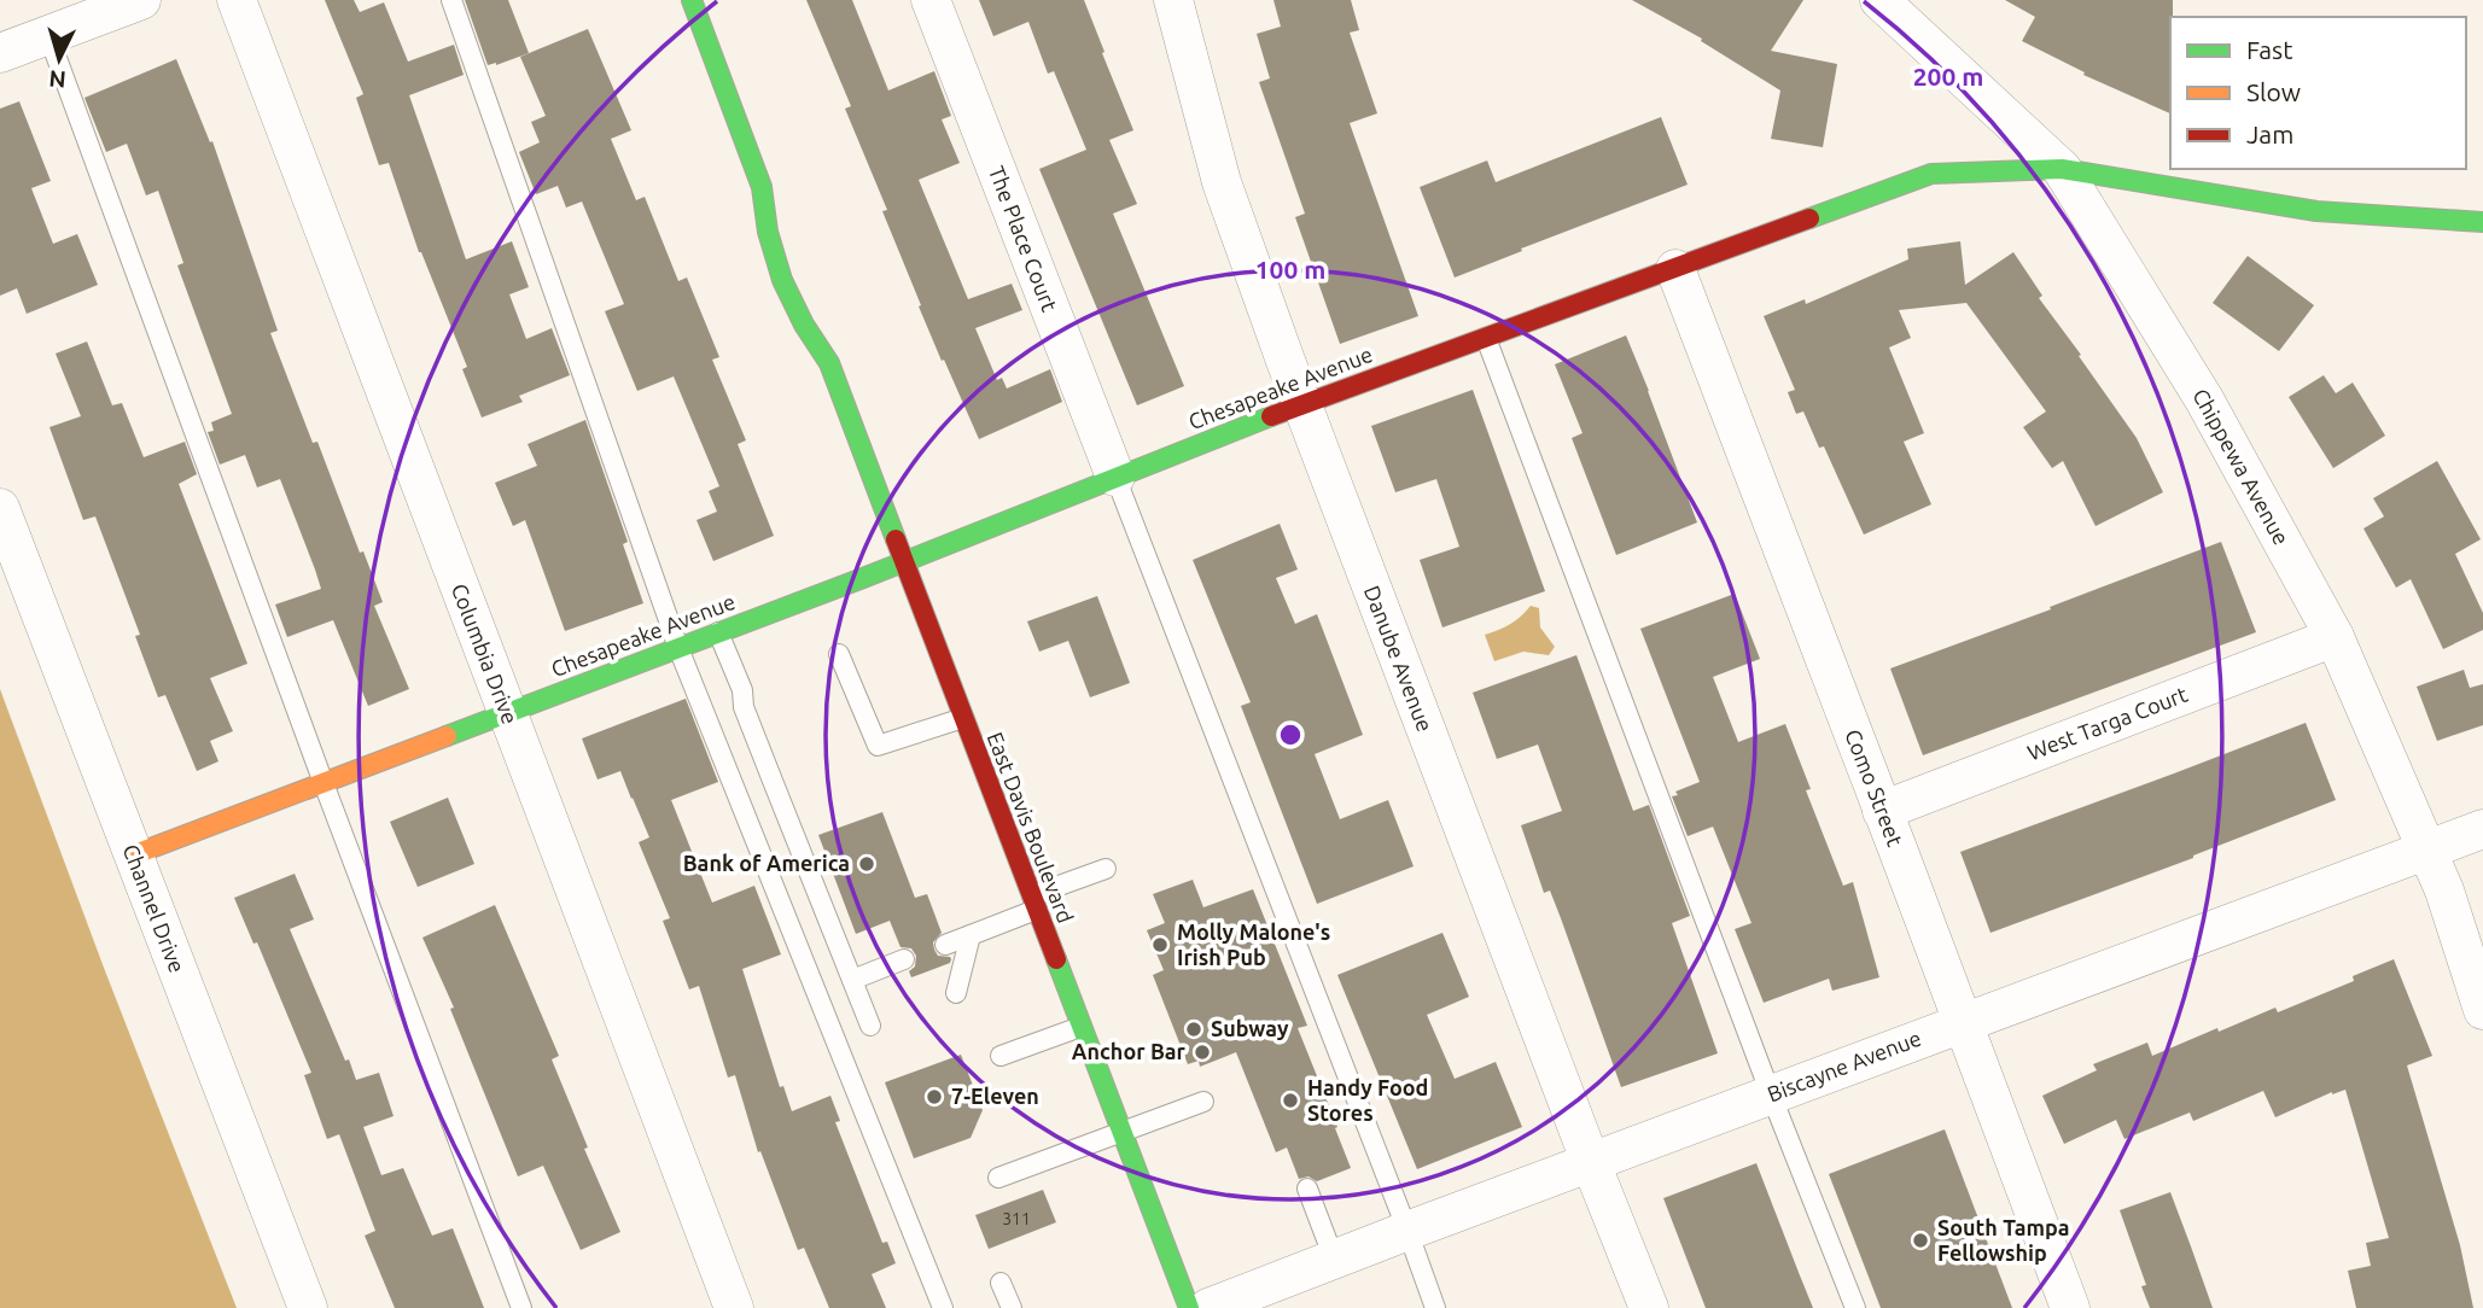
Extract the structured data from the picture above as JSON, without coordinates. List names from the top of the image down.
{
  "streets": {
    "street": [
      "The Place Court",
      "Chesapeake Avenue",
      "Chippewa Avenue",
      "Columbia Drive",
      "Danube Avenue",
      "West Targa Court",
      "Como Street",
      "East Davis Boulevard",
      "Channel Drive",
      "Biscayne Avenue"
    ]
  },
  "crossings": [
    ["The Place Court", "Chesapeake Avenue"],
    ["Chesapeake Avenue", "Chippewa Avenue"],
    ["Chesapeake Avenue", "Columbia Drive"],
    ["Chesapeake Avenue", "Danube Avenue"],
    ["Chesapeake Avenue", "Como Street"],
    ["Chesapeake Avenue", "East Davis Boulevard"],
    ["Chesapeake Avenue", "Channel Drive"],
    ["Chippewa Avenue", "West Targa Court"],
    ["Chippewa Avenue", "Biscayne Avenue"],
    ["Danube Avenue", "Biscayne Avenue"],
    ["West Targa Court", "Como Street"],
    ["Como Street", "Biscayne Avenue"]
  ],
  "places": [
    "Bank of America",
    "Molly Malone's Irish Pub",
    "Subway",
    "Anchor Bar",
    "7-Eleven",
    "Handy Food Stores",
    "South Tampa Fellowship"
  ],
  "house_numbers": ["311"],
  "legend": ["Fast", "Slow", "Jam"],
  "north": "bottom",
  "rings": ["200 m", "100 m"]
}
